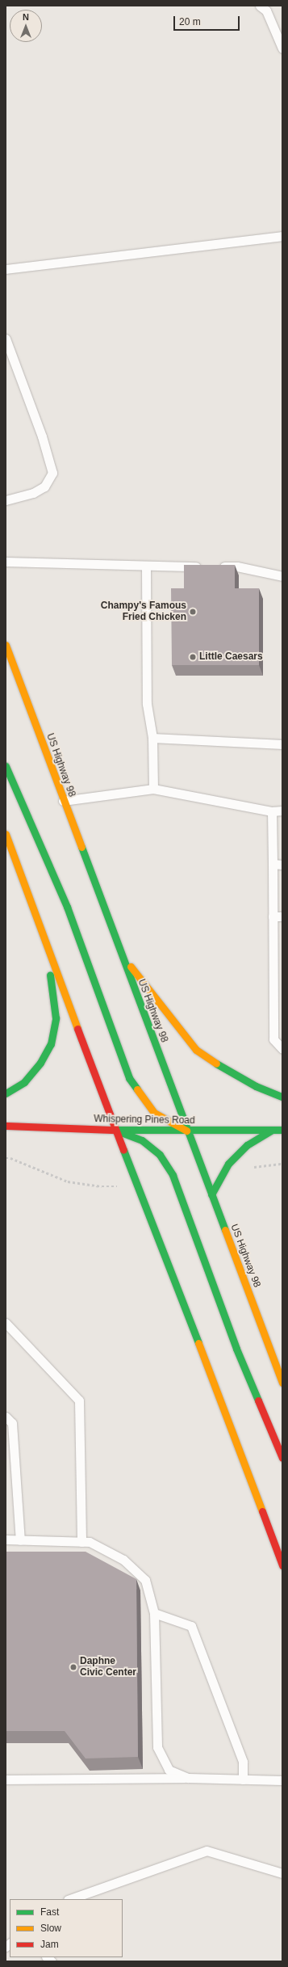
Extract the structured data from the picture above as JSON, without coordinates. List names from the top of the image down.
{
  "streets": {
    "main road": ["US Highway 98", "Whispering Pines Road"]
  },
  "crossings": [
    ["US Highway 98", "Whispering Pines Road"]
  ],
  "places": ["Champy's Famous Fried Chicken", "Little Caesars", "Daphne Civic Center"],
  "legend": ["Fast", "Slow", "Jam"],
  "scale_bar": "20 m",
  "north": "top"
}
